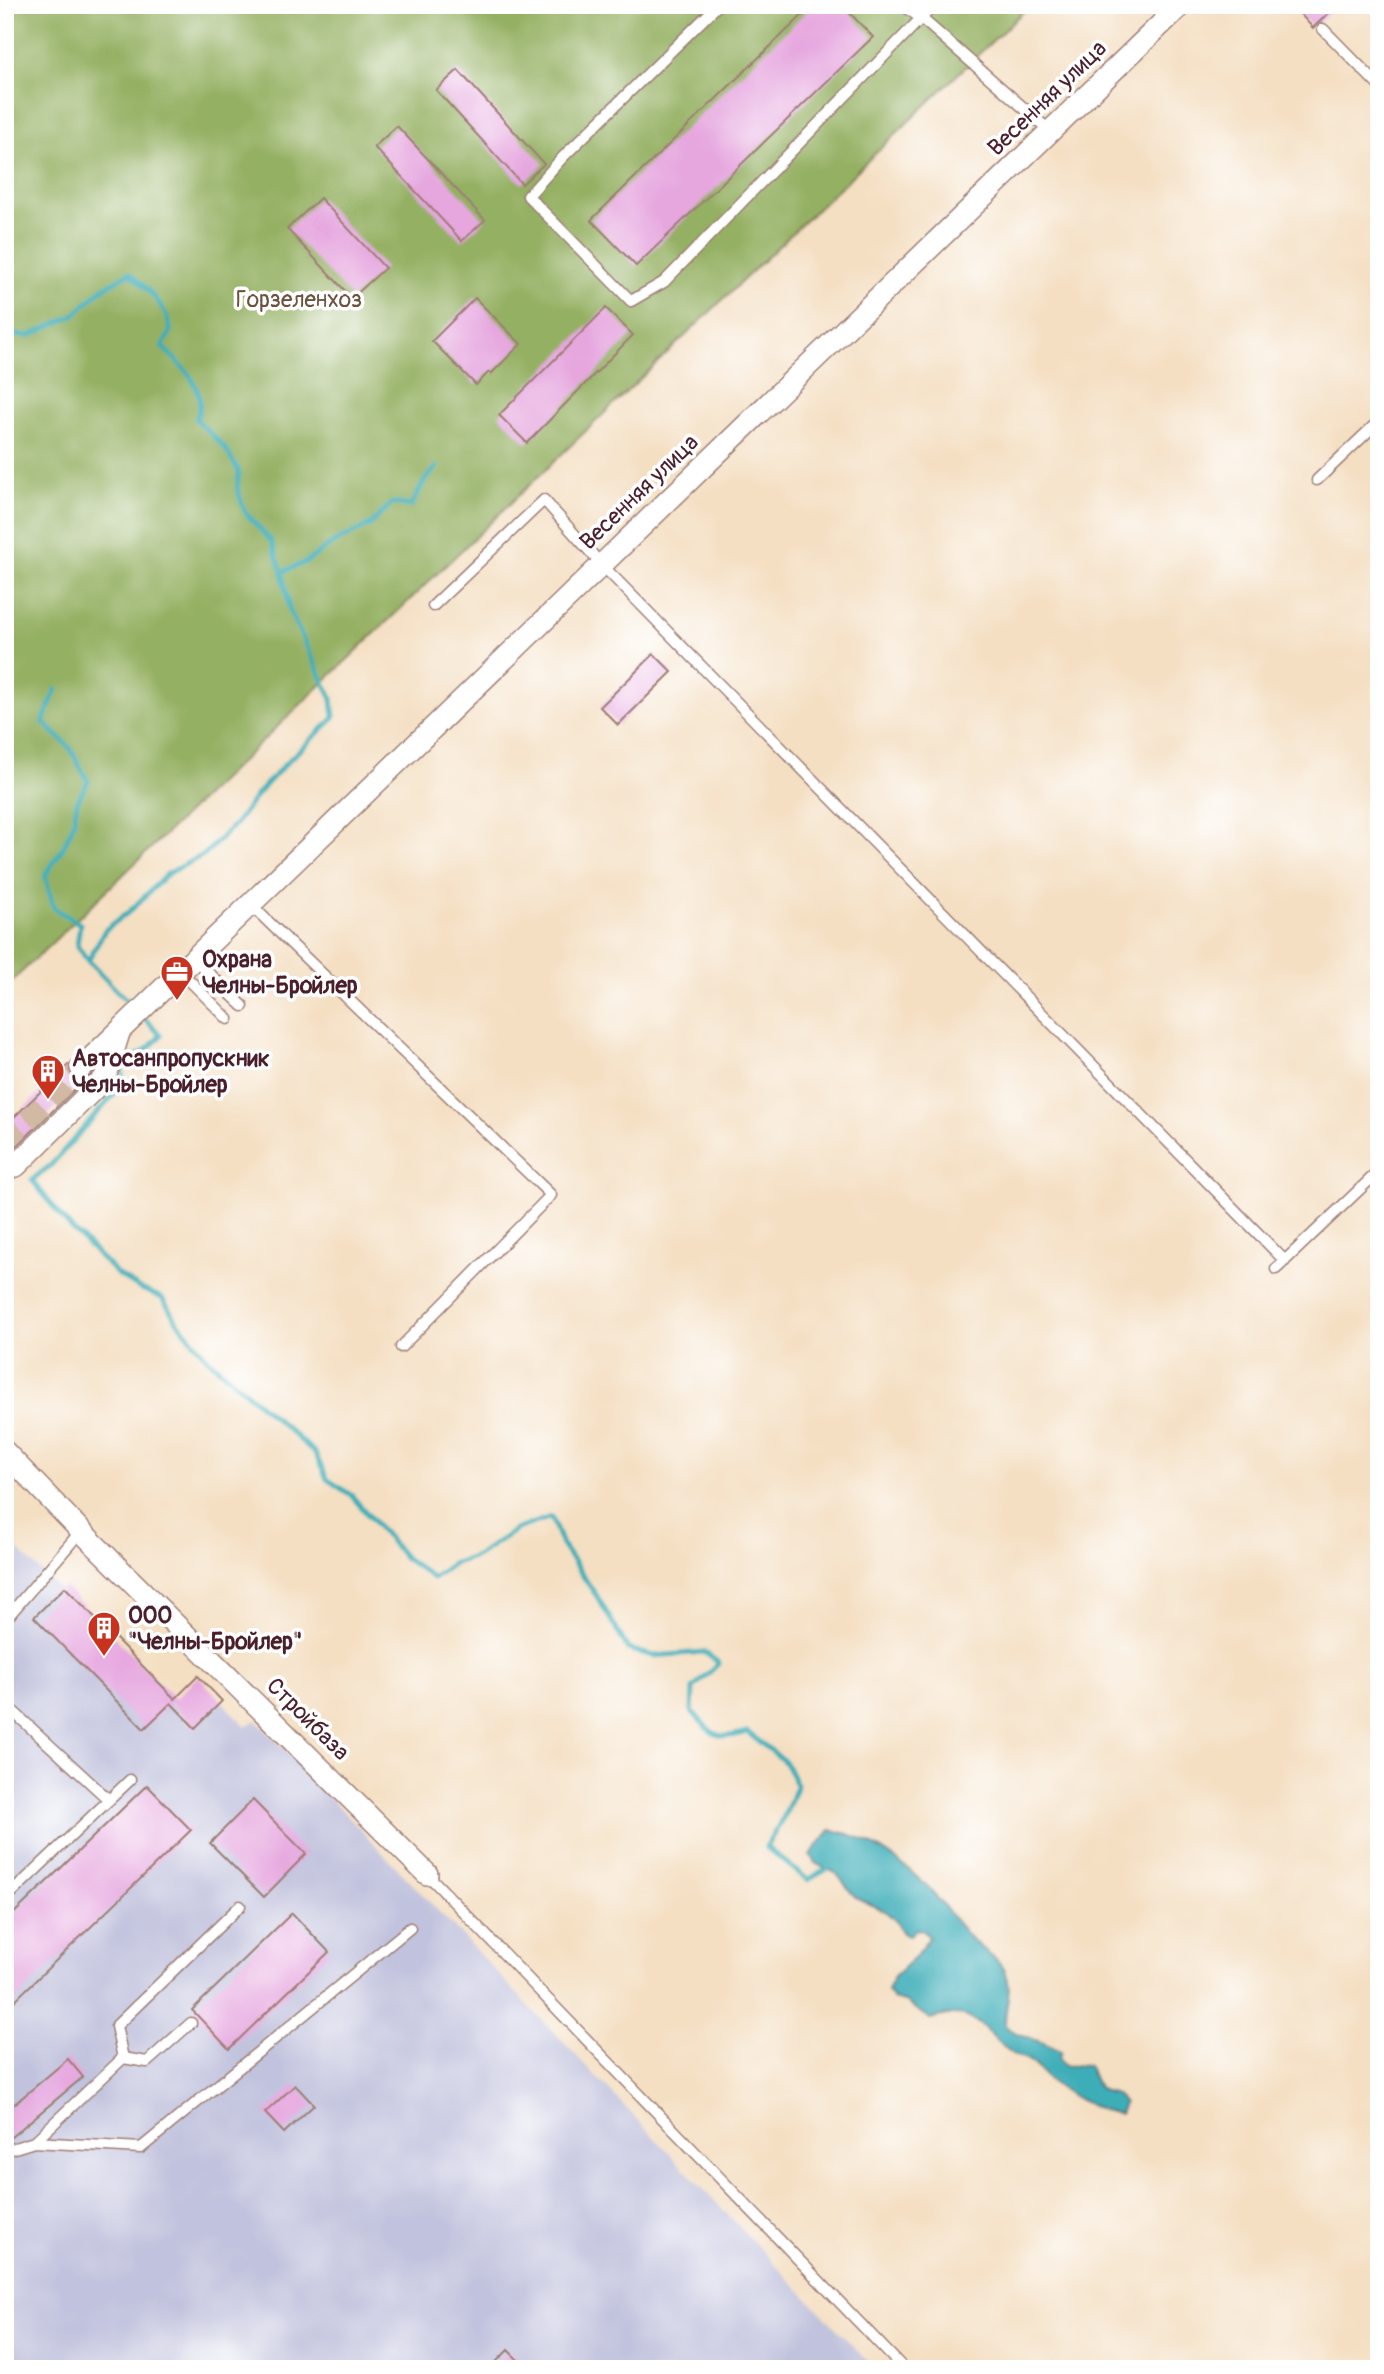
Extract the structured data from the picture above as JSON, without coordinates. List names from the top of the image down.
{
  "streets": {
    "street": ["Весенняя улица", "Стройбаза"]
  },
  "parks": ["Горзеленхоз"],
  "places": {
    "office": ["Охрана Челны-Бройлер"],
    "building": ["Автосанпропускник Челны-Бройлер", "ООО \"Челны-Бройлер\""]
  }
}
